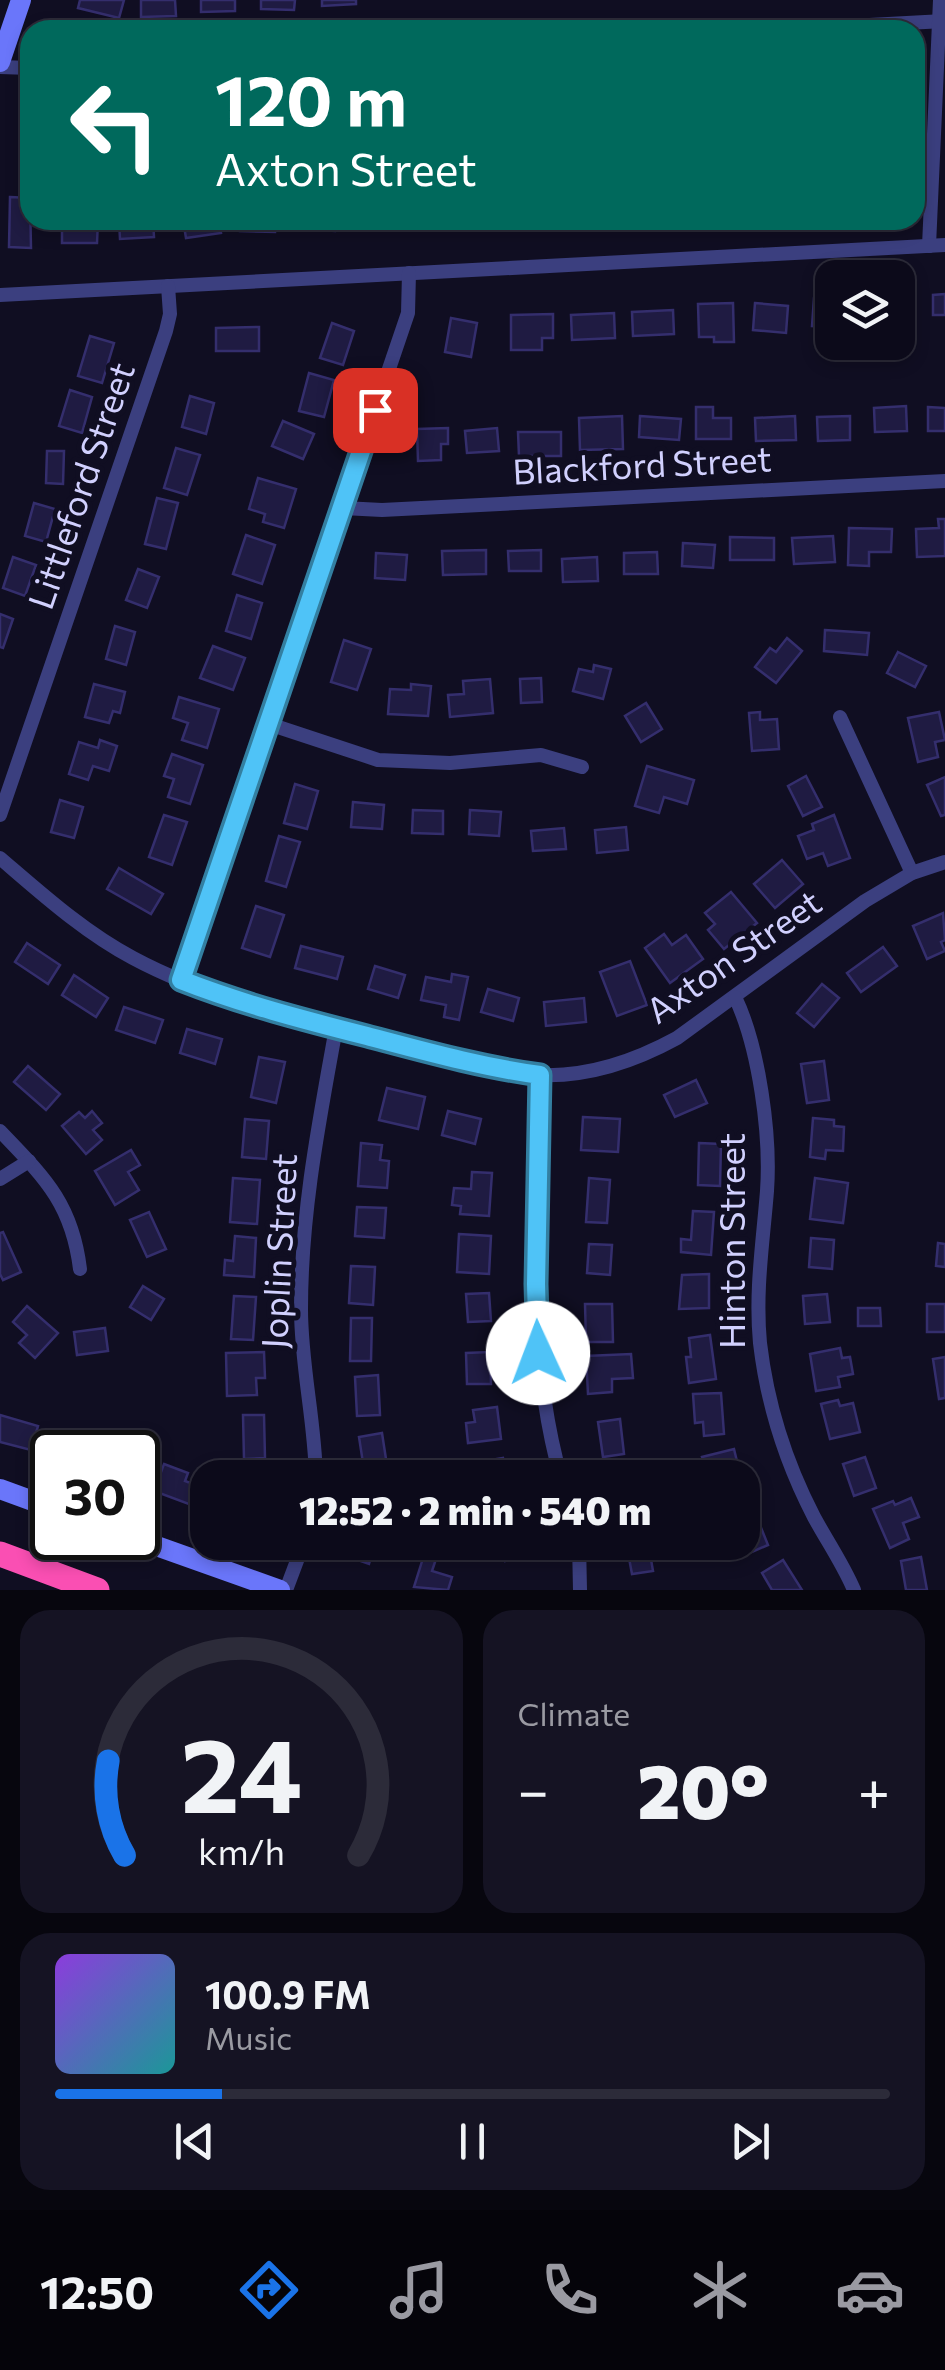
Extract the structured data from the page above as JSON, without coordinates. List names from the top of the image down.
{
  "streets": {
    "street": [
      "Blackford Street",
      "Littleford Street",
      "Axton Street",
      "Hinton Street",
      "Joplin Street"
    ]
  },
  "crossings": [
    ["Axton Street", "Hinton Street"],
    ["Axton Street", "Joplin Street"]
  ],
  "page": {
    "turn": ["120 m", "Axton Street"],
    "limit": "30",
    "trip": "12:52 · 2 min · 540 m",
    "tile": "Climate",
    "heat": ["−", "20°", "+"],
    "song": ["100.9 FM", "Music"],
    "tabs": "12:50",
    "gauge": ["24", "km/h"]
  }
}
